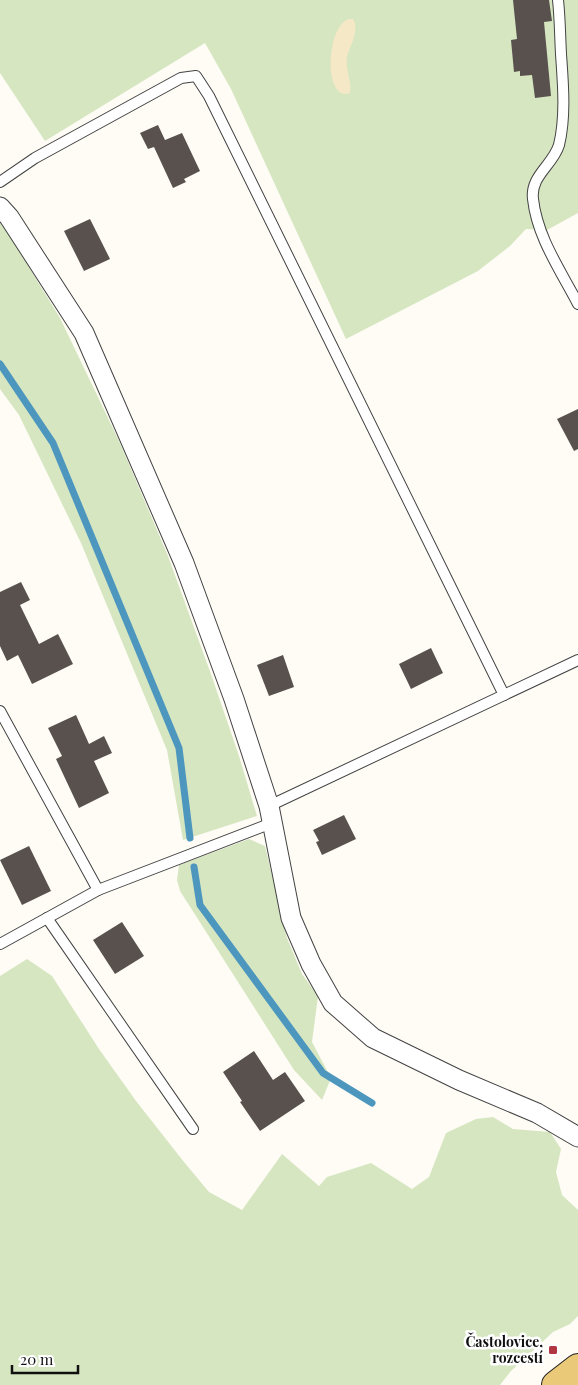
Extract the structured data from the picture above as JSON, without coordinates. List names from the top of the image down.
{
  "places": {
    "transit": ["Častolovice, rozcestí"]
  },
  "scale_bar": "20 m"
}
